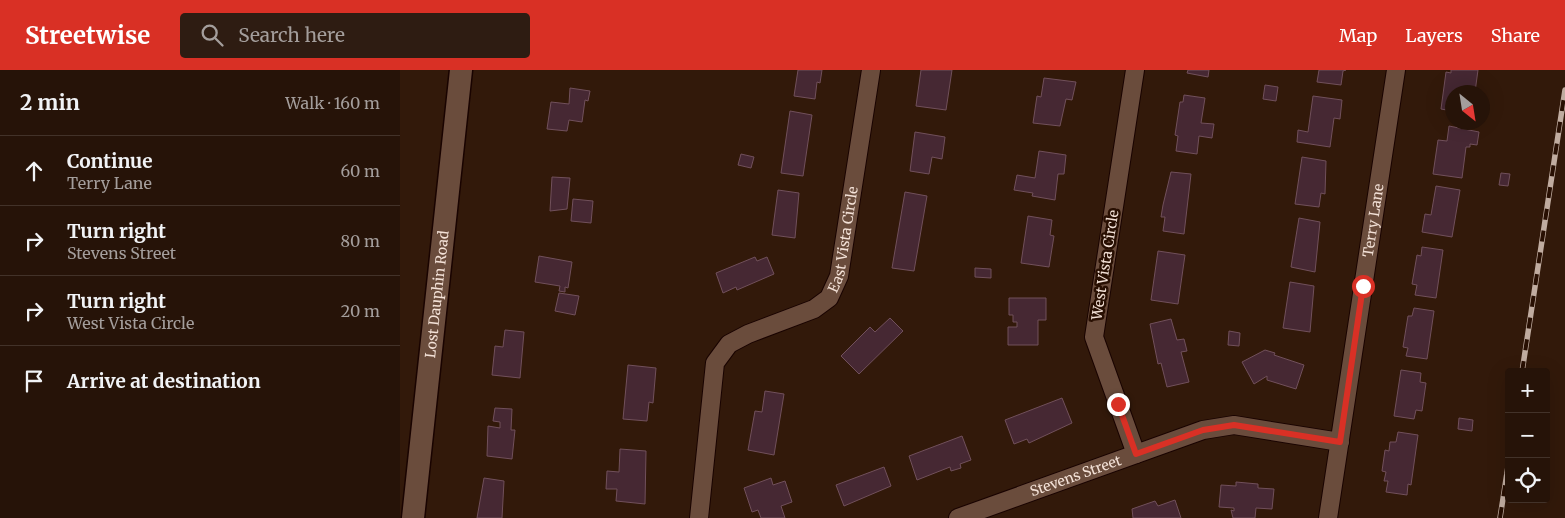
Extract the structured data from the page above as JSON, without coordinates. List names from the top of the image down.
{
  "streets": {
    "street": [
      "Terry Lane",
      "East Vista Circle",
      "West Vista Circle",
      "Lost Dauphin Road",
      "Stevens Street"
    ]
  },
  "crossings": [
    ["Terry Lane", "Stevens Street"],
    ["West Vista Circle", "Stevens Street"]
  ],
  "north": "bottom right",
  "page": {
    "header": "Streetwise",
    "search": "Search here",
    "nav": ["Map", "Layers", "Share"],
    "heading": ["2 min", "Walk · 160 m"],
    "list": [
      ["Continue", "Terry Lane", "60 m"],
      ["Turn right", "Stevens Street", "80 m"],
      ["Turn right", "West Vista Circle", "20 m"],
      "Arrive at destination"
    ],
    "map_buttons": ["+", "−"]
  }
}
